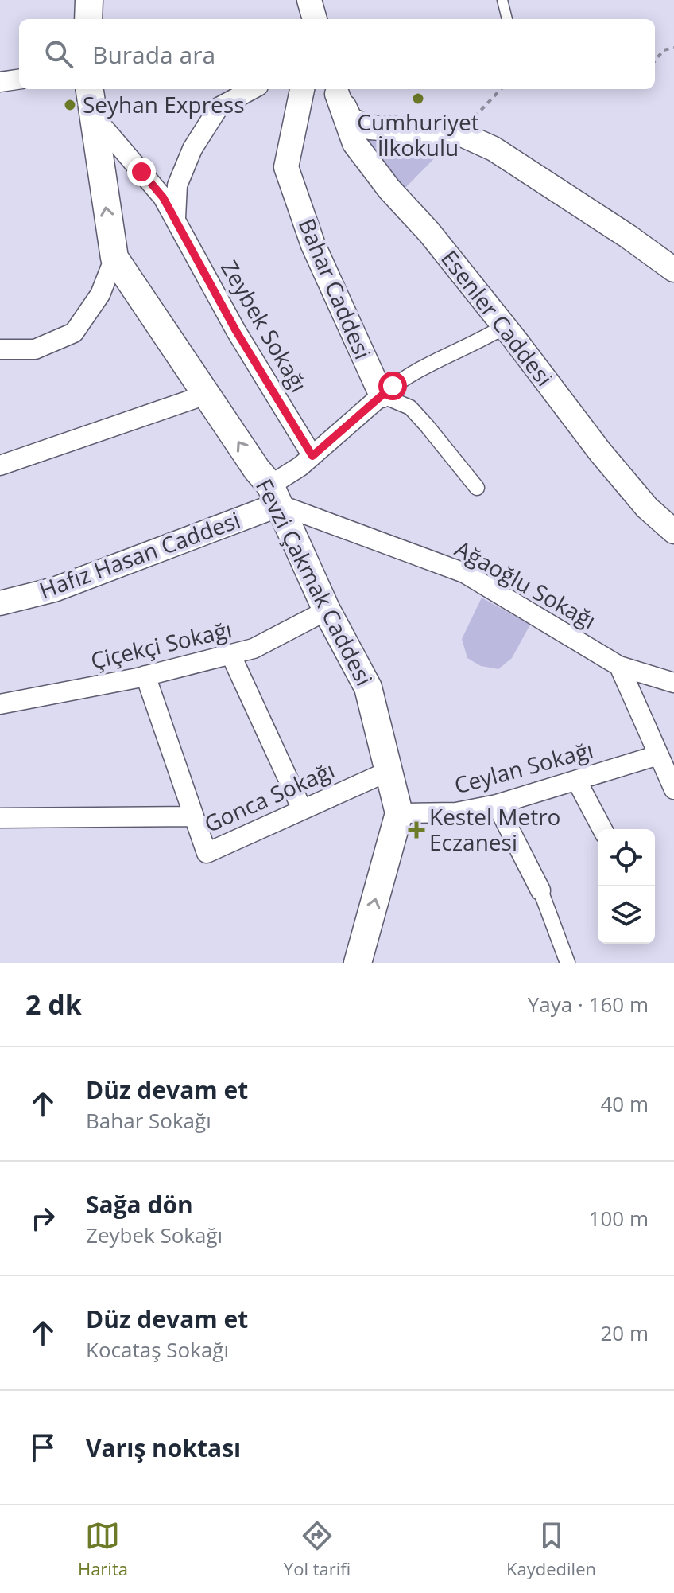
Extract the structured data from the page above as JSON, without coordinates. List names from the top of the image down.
{
  "streets": {
    "main road": ["Fevzi Çakmak Caddesi"],
    "street": [
      "Bahar Caddesi",
      "Esenler Caddesi",
      "Zeybek Sokağı",
      "Hafız Hasan Caddesi",
      "Ağaoğlu Sokağı",
      "Çiçekçi Sokağı",
      "Ceylan Sokağı",
      "Gonca Sokağı"
    ]
  },
  "crossings": [
    ["Zeybek Sokağı", "Fevzi Çakmak Caddesi"],
    ["Hafız Hasan Caddesi", "Fevzi Çakmak Caddesi"],
    ["Hafız Hasan Caddesi", "Ağaoğlu Sokağı"],
    ["Fevzi Çakmak Caddesi", "Ağaoğlu Sokağı"],
    ["Fevzi Çakmak Caddesi", "Çiçekçi Sokağı"],
    ["Fevzi Çakmak Caddesi", "Ceylan Sokağı"],
    ["Fevzi Çakmak Caddesi", "Gonca Sokağı"]
  ],
  "one_way": ["Fevzi Çakmak Caddesi"],
  "places": {
    "other": ["Cumhuriyet İlkokulu", "Seyhan Express"],
    "health": ["Kestel Metro Eczanesi"]
  },
  "page": {
    "search": "Burada ara",
    "heading": ["2 dk", "Yaya · 160 m"],
    "list": [
      ["Düz devam et", "Bahar Sokağı", "40 m"],
      ["Sağa dön", "Zeybek Sokağı", "100 m"],
      ["Düz devam et", "Kocataş Sokağı", "20 m"],
      "Varış noktası"
    ],
    "nav": ["Harita", "Yol tarifi", "Kaydedilen"]
  }
}
